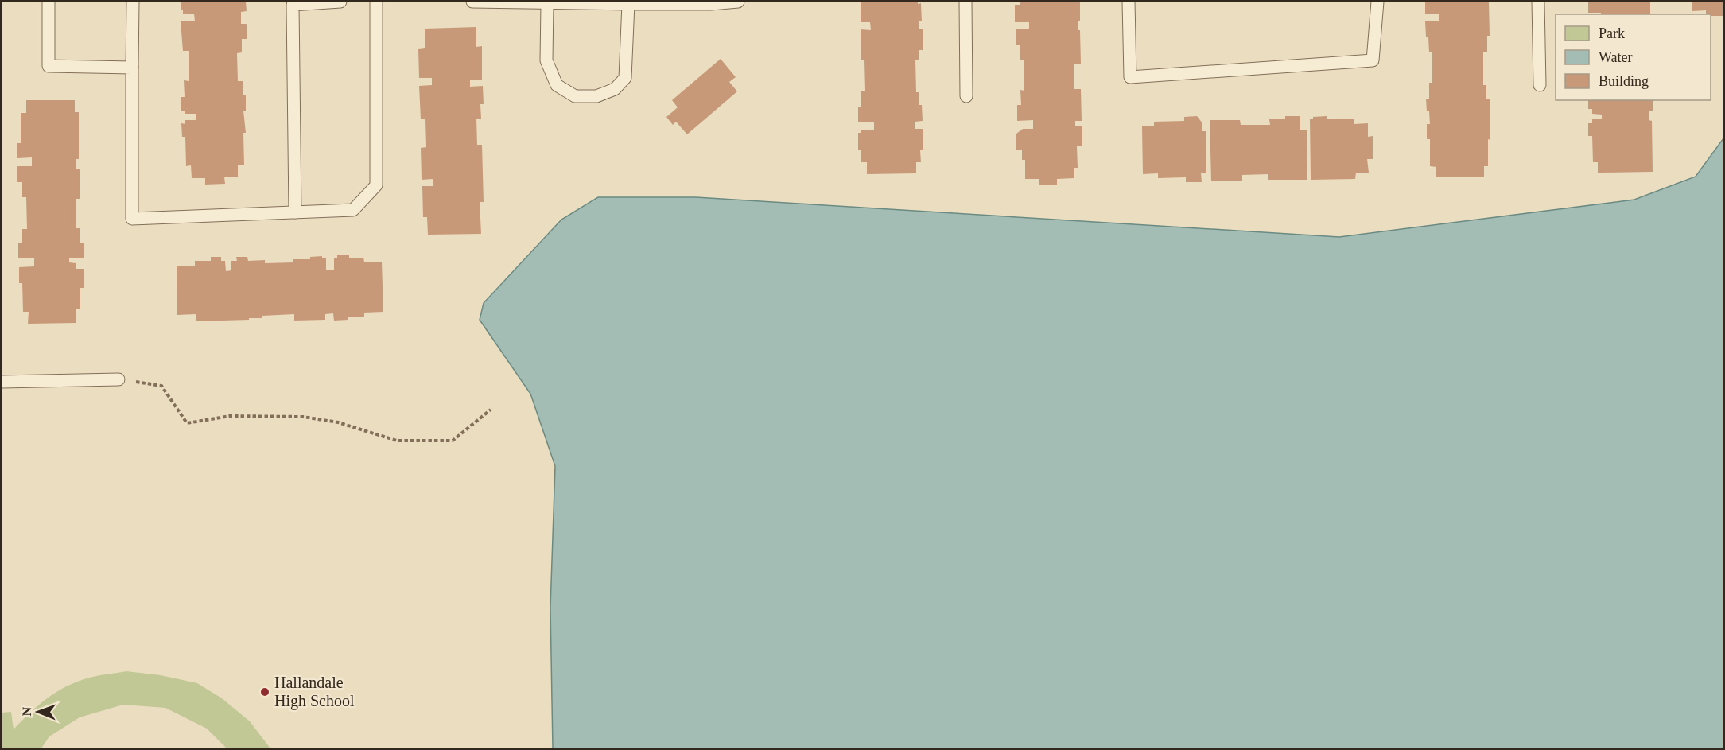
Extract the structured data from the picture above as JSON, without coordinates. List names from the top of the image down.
{
  "places": ["Hallandale High School"],
  "legend": ["Park", "Water", "Building"],
  "north": "left"
}
